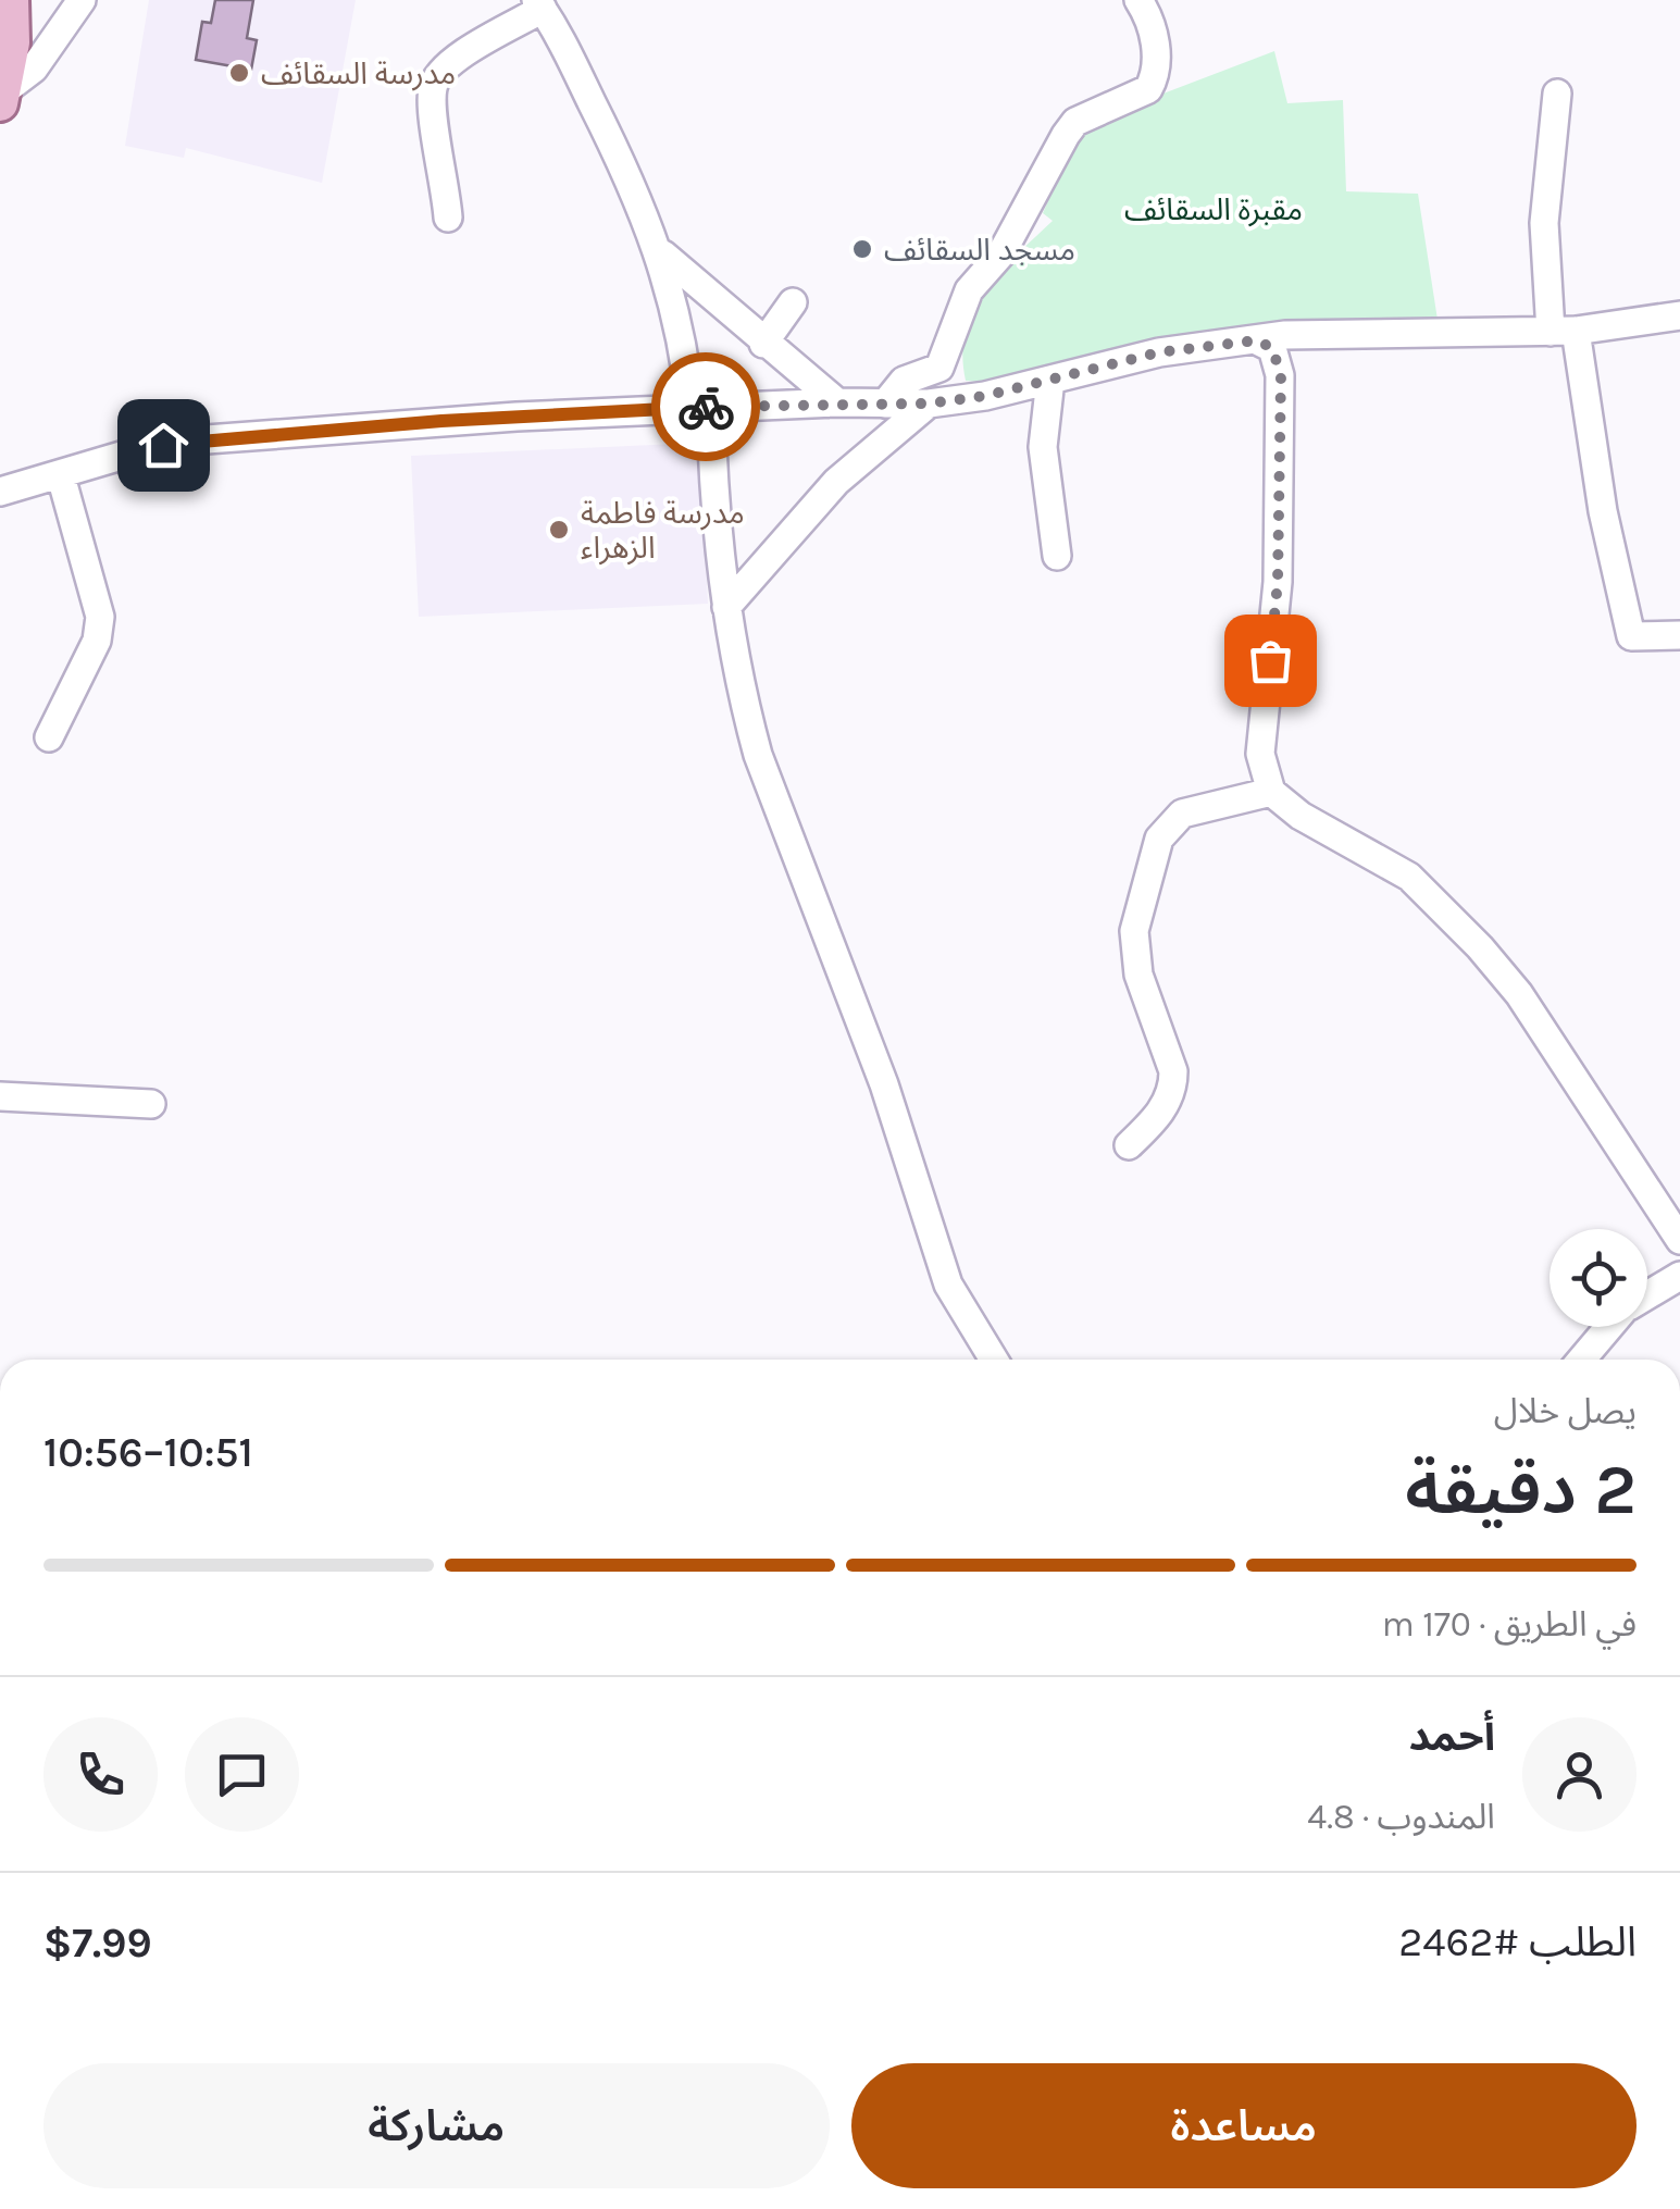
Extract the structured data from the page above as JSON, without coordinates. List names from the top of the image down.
{
  "parks": ["مقبرة السقائف"],
  "places": ["مدرسة السقائف", "مسجد السقائف", "مدرسة فاطمة الزهراء"],
  "page": {
    "heading": ["2 دقيقة", "يصل خلال", "10:51–10:56"],
    "panel": [
      "أحمد",
      "المندوب · 4.8",
      "الطلب #2462",
      "$7.99"
    ],
    "bar": "في الطريق · 170 m",
    "buttons": ["مساعدة", "مشاركة"]
  }
}
